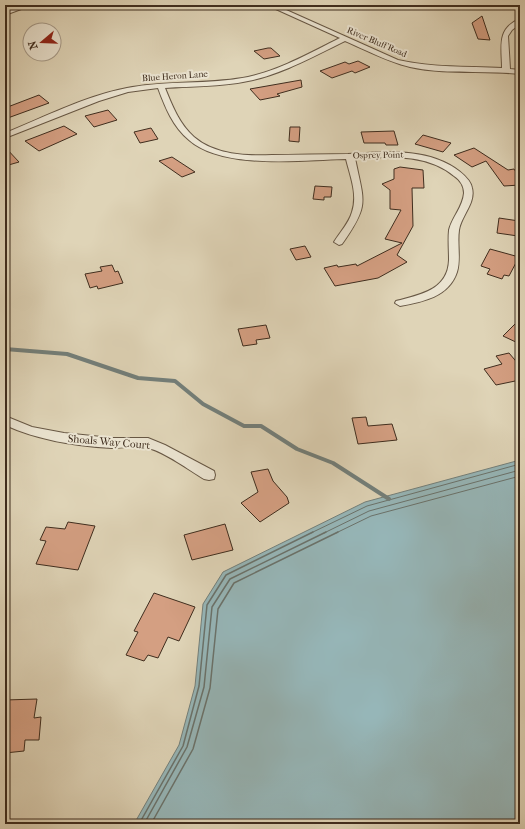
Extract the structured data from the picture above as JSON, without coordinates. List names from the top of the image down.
{
  "streets": {
    "street": [
      "River Bluff Road",
      "Blue Heron Lane",
      "Osprey Point",
      "Shoals Way Court"
    ]
  },
  "crossings": [
    ["River Bluff Road", "Blue Heron Lane"],
    ["Blue Heron Lane", "Osprey Point"]
  ],
  "north": "left"
}
